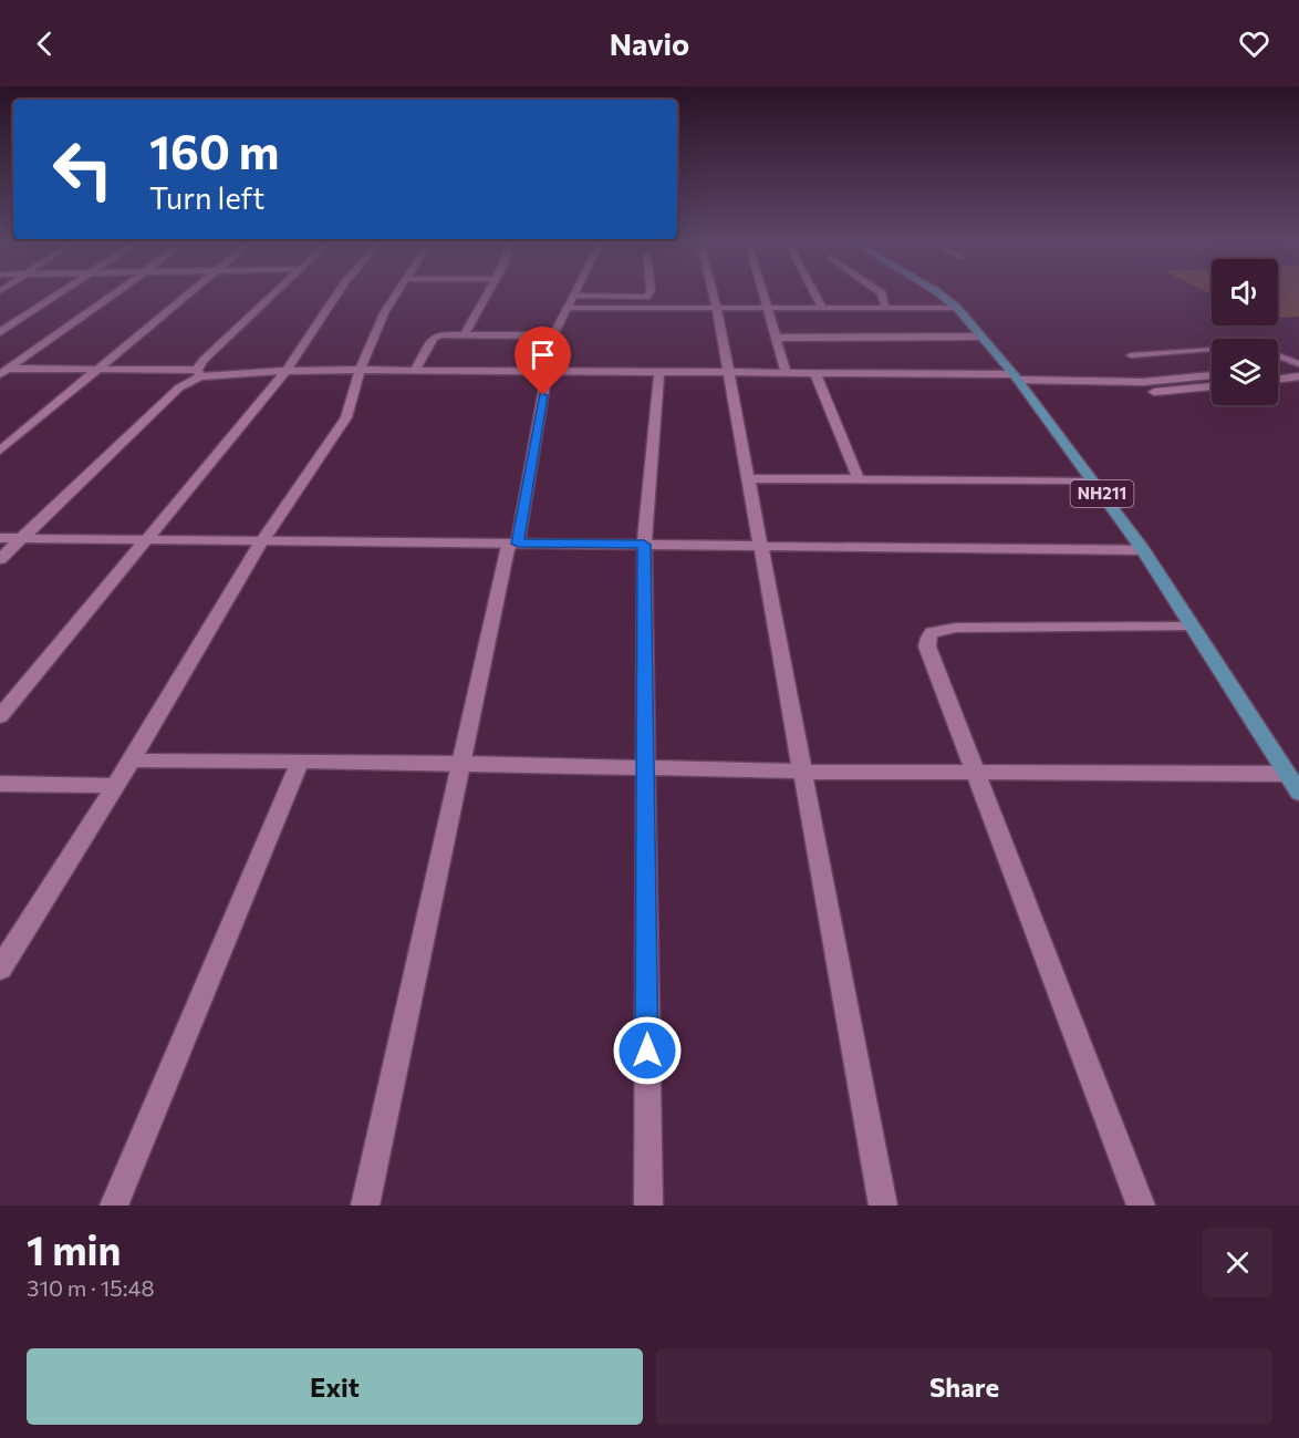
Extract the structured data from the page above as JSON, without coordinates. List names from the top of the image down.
{
  "streets": {
    "main road": ["NH211"]
  },
  "page": {
    "header": "Navio",
    "turn": ["160 m", "Turn left"],
    "heading": ["1 min", "310 m · 15:48"],
    "buttons": ["Exit", "Share"]
  }
}
